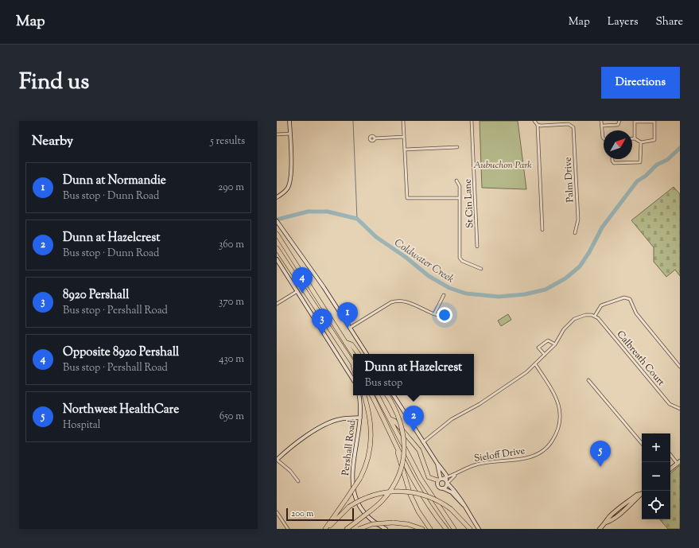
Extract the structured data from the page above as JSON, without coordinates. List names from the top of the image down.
{
  "streets": {
    "street": [
      "Palm Drive",
      "St Cin Lane",
      "Calbreath Court",
      "Pershall Road",
      "Sieloff Drive"
    ]
  },
  "water": ["Coldwater Creek"],
  "parks": ["Aubuchon Park"],
  "scale_bar": "200 m",
  "north": "top right",
  "page": {
    "header": "Map",
    "nav": ["Map", "Layers", "Share"],
    "title": "Find us",
    "buttons": "Directions",
    "heading": ["Nearby", "5 results"],
    "list": [
      {
        "mark": "1",
        "name": "Dunn at Normandie",
        "note": "Bus stop · Dunn Road",
        "value": "290 m"
      },
      {
        "mark": "2",
        "name": "Dunn at Hazelcrest",
        "note": "Bus stop · Dunn Road",
        "value": "360 m"
      },
      {
        "mark": "3",
        "name": "8920 Pershall",
        "note": "Bus stop · Pershall Road",
        "value": "370 m"
      },
      {
        "mark": "4",
        "name": "Opposite 8920 Pershall",
        "note": "Bus stop · Pershall Road",
        "value": "430 m"
      },
      {
        "mark": "5",
        "name": "Northwest HealthCare",
        "note": "Hospital",
        "value": "650 m"
      }
    ],
    "pins": [
      "4",
      "1",
      "3",
      "2",
      "5"
    ],
    "popup": ["Dunn at Hazelcrest", "Bus stop"],
    "map_buttons": ["+", "−"],
    "scale": "200 m"
  }
}
